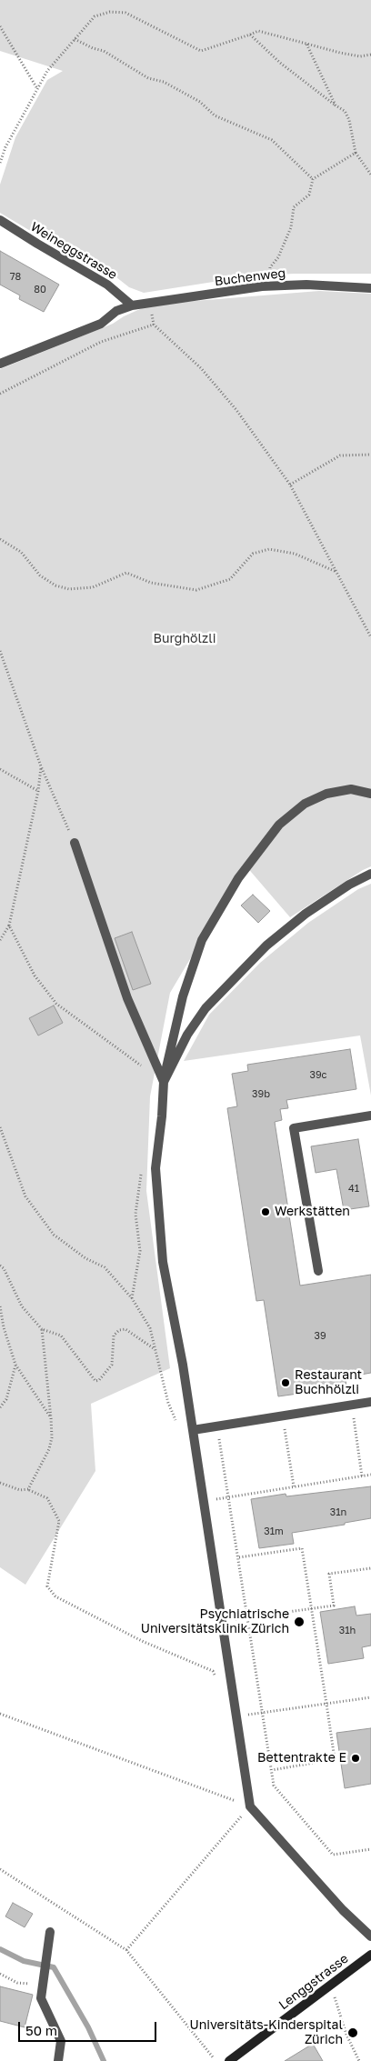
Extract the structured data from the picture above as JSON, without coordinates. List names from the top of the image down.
{
  "streets": {
    "street": ["Weineggstrasse", "Buchenweg", "Lenggstrasse"]
  },
  "crossings": [
    ["Weineggstrasse", "Buchenweg"]
  ],
  "parks": ["Burghölzli"],
  "places": [
    "Werkstätten",
    "Restaurant Buchhölzli",
    "Psychiatrische Universitätsklinik Zürich",
    "Bettentrakte E",
    "Universitäts-Kinderspital Zürich"
  ],
  "house_numbers": [
    "78",
    "80",
    "39c",
    "39b",
    "41",
    "39",
    "31n",
    "31m",
    "31h"
  ],
  "scale_bar": "50 m"
}
